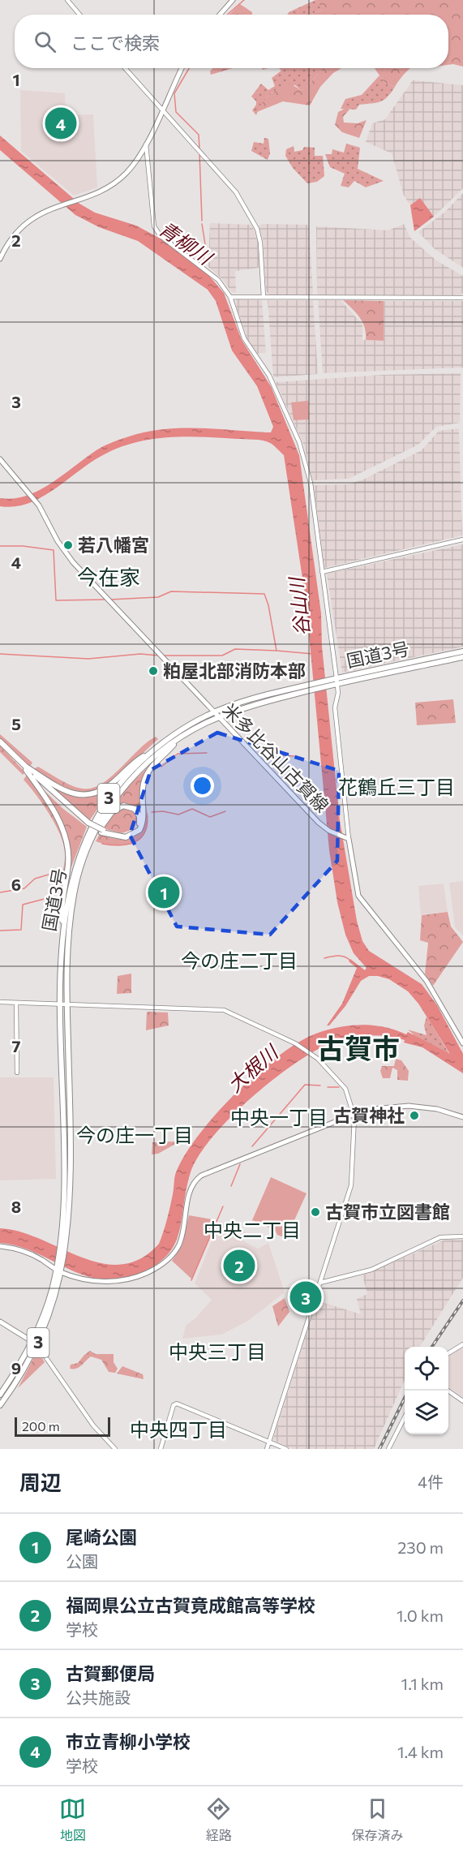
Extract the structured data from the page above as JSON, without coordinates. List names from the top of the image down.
{
  "streets": {
    "highway": ["国道3号", "3"],
    "main road": ["米多比谷山古賀線"]
  },
  "crossings": [
    ["国道3号", "米多比谷山古賀線"]
  ],
  "districts": [
    "今在家",
    "花鶴丘三丁目",
    "今の庄二丁目",
    "古賀市",
    "中央一丁目",
    "今の庄一丁目",
    "中央二丁目",
    "中央三丁目",
    "中央四丁目"
  ],
  "water": ["青柳川", "谷山川", "大根川"],
  "places": [
    "若八幡宮",
    "粕屋北部消防本部",
    "古賀神社",
    "古賀市立図書館"
  ],
  "scale_bar": "200 m",
  "page": {
    "search": "ここで検索",
    "pins": [
      "4",
      "1",
      "2",
      "3"
    ],
    "scale": "200 m",
    "heading": ["周辺", "4件"],
    "list": [
      {
        "mark": "1",
        "name": "尾崎公園",
        "note": "公園",
        "value": "230 m"
      },
      {
        "mark": "2",
        "name": "福岡県公立古賀竟成館高等学校",
        "note": "学校",
        "value": "1.0 km"
      },
      {
        "mark": "3",
        "name": "古賀郵便局",
        "note": "公共施設",
        "value": "1.1 km"
      },
      {
        "mark": "4",
        "name": "市立青柳小学校",
        "note": "学校",
        "value": "1.4 km"
      }
    ],
    "nav": ["地図", "経路", "保存済み"]
  },
  "grid": {
    "rows": [
      "1",
      "2",
      "3",
      "4",
      "5",
      "6",
      "7",
      "8",
      "9"
    ]
  }
}
